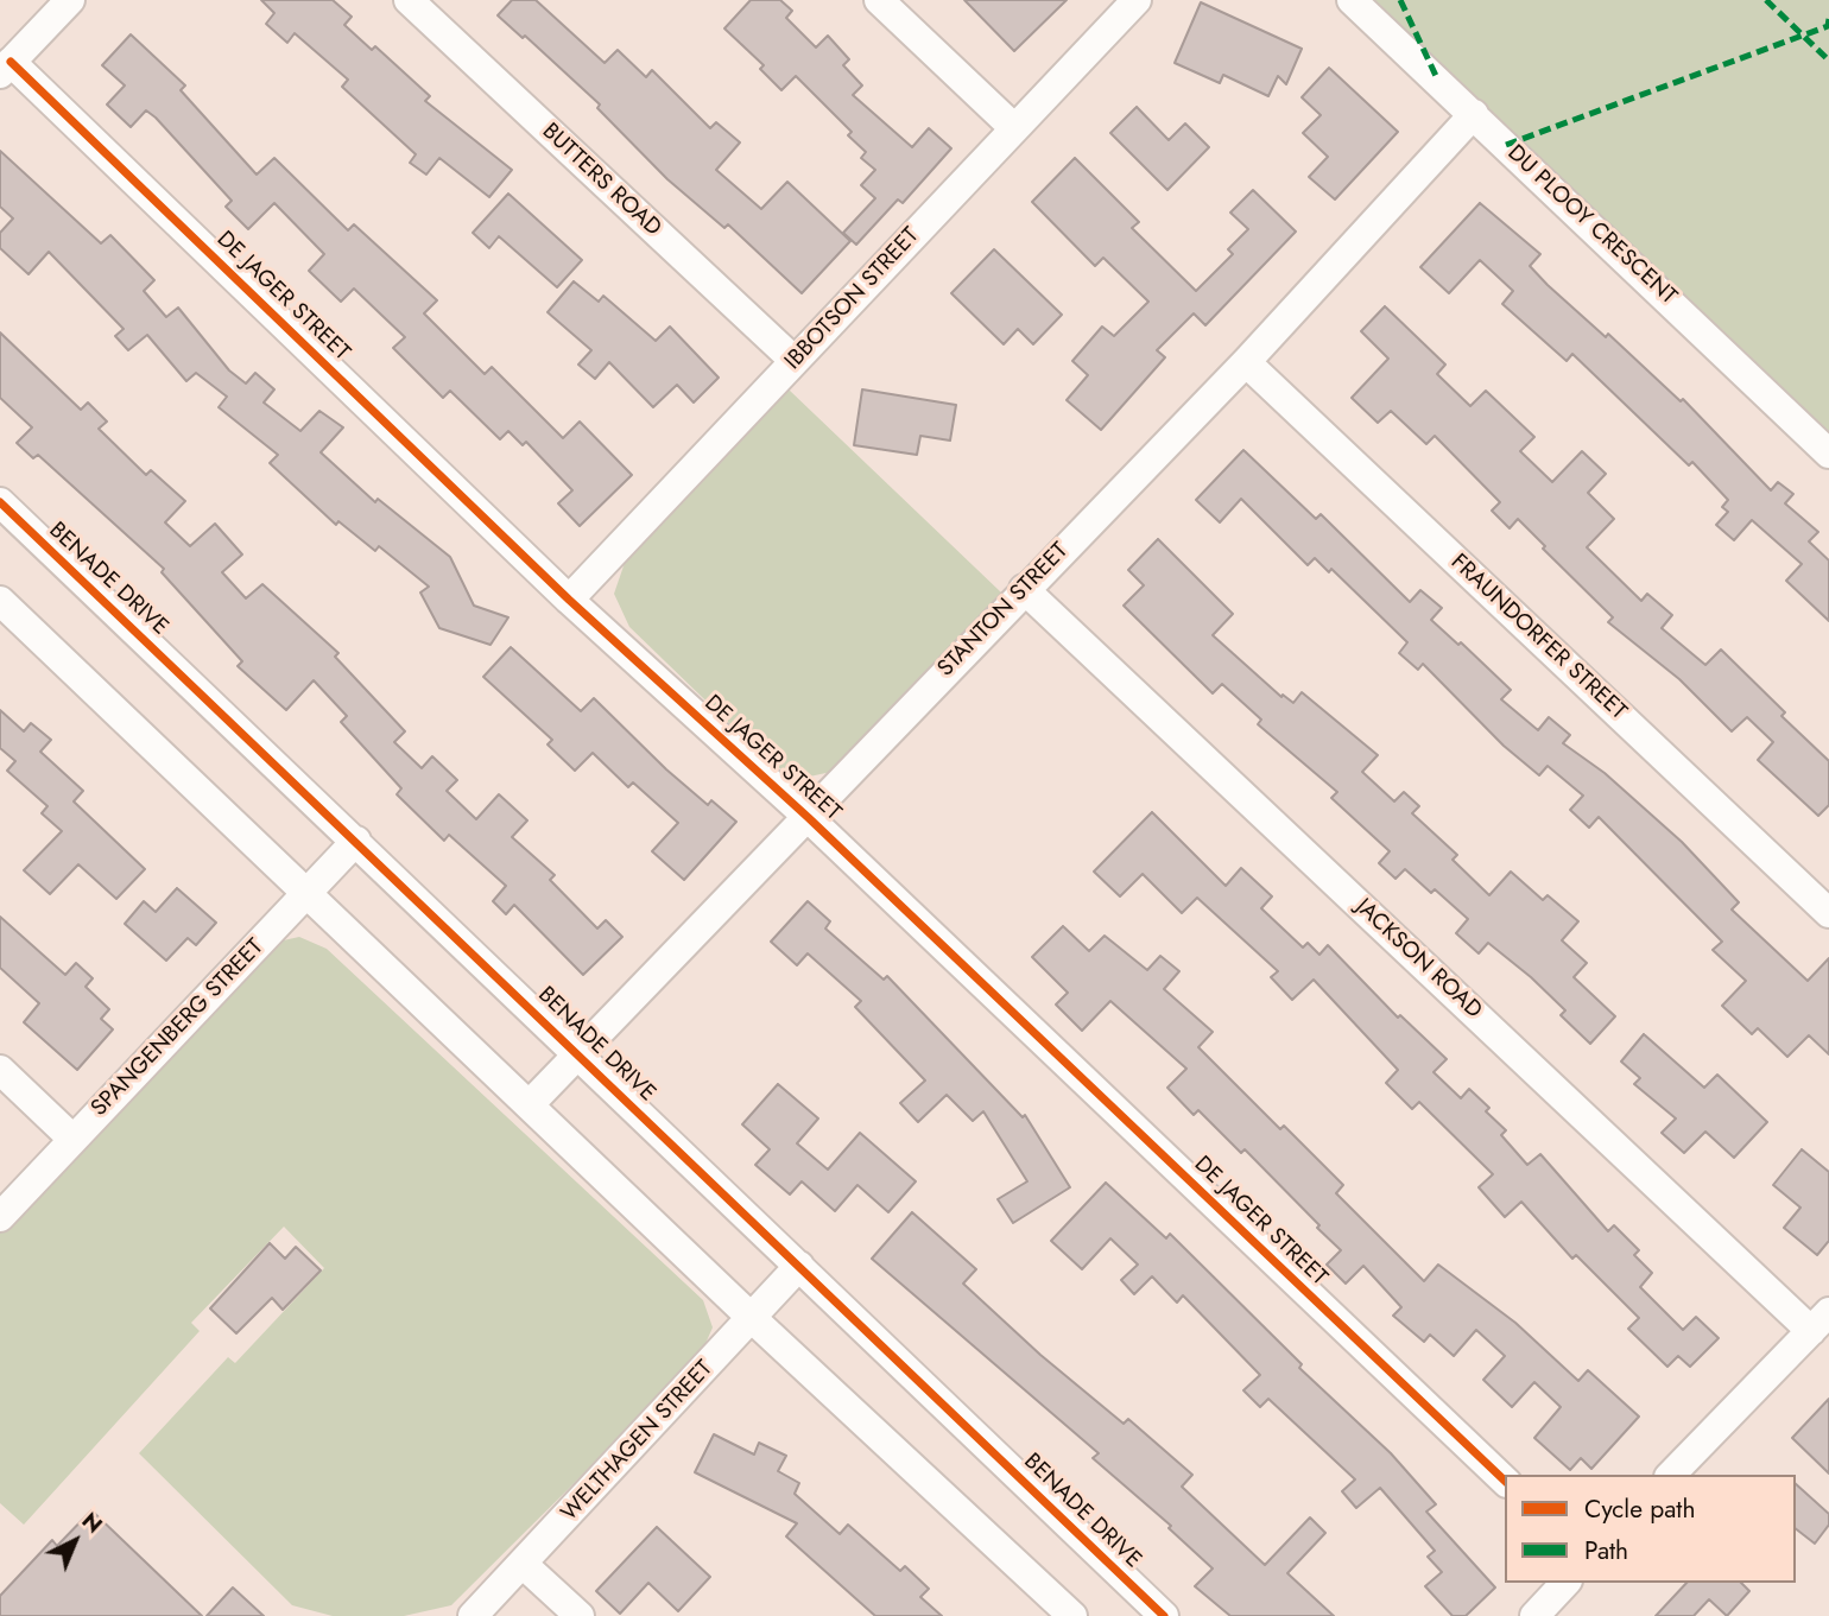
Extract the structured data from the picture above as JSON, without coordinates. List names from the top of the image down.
{
  "streets": {
    "street": [
      "BUTTERS ROAD",
      "DU PLOOY CRESCENT",
      "DE JAGER STREET",
      "IBBOTSON STREET",
      "BENADE DRIVE",
      "STANTON STREET",
      "FRAUNDORFER STREET",
      "JACKSON ROAD",
      "SPANGENBERG STREET",
      "WELTHAGEN STREET"
    ]
  },
  "crossings": [
    ["BUTTERS ROAD", "IBBOTSON STREET"],
    ["DU PLOOY CRESCENT", "STANTON STREET"],
    ["DE JAGER STREET", "IBBOTSON STREET"],
    ["DE JAGER STREET", "STANTON STREET"],
    ["BENADE DRIVE", "STANTON STREET"],
    ["BENADE DRIVE", "SPANGENBERG STREET"],
    ["BENADE DRIVE", "WELTHAGEN STREET"],
    ["STANTON STREET", "FRAUNDORFER STREET"],
    ["STANTON STREET", "JACKSON ROAD"]
  ],
  "legend": ["Cycle path", "Path"],
  "north": "top right"
}
